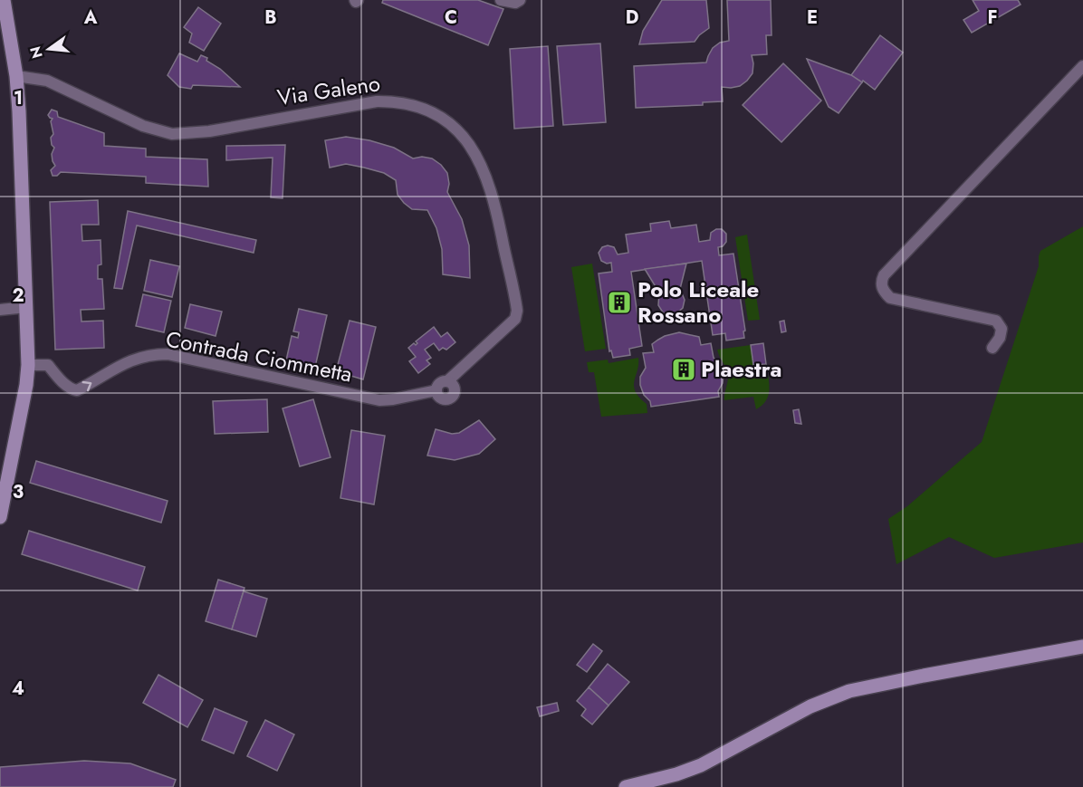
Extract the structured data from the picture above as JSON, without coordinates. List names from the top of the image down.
{
  "streets": {
    "street": ["Via Galeno", "Contrada Ciommetta"]
  },
  "crossings": [
    ["Via Galeno", "Contrada Ciommetta"]
  ],
  "one_way": ["Contrada Ciommetta"],
  "places": {
    "building": ["Polo Liceale Rossano", "Plaestra"]
  },
  "north": "left",
  "grid": {
    "columns": [
      "A",
      "B",
      "C",
      "D",
      "E",
      "F"
    ],
    "rows": [
      "1",
      "2",
      "3",
      "4"
    ]
  }
}
